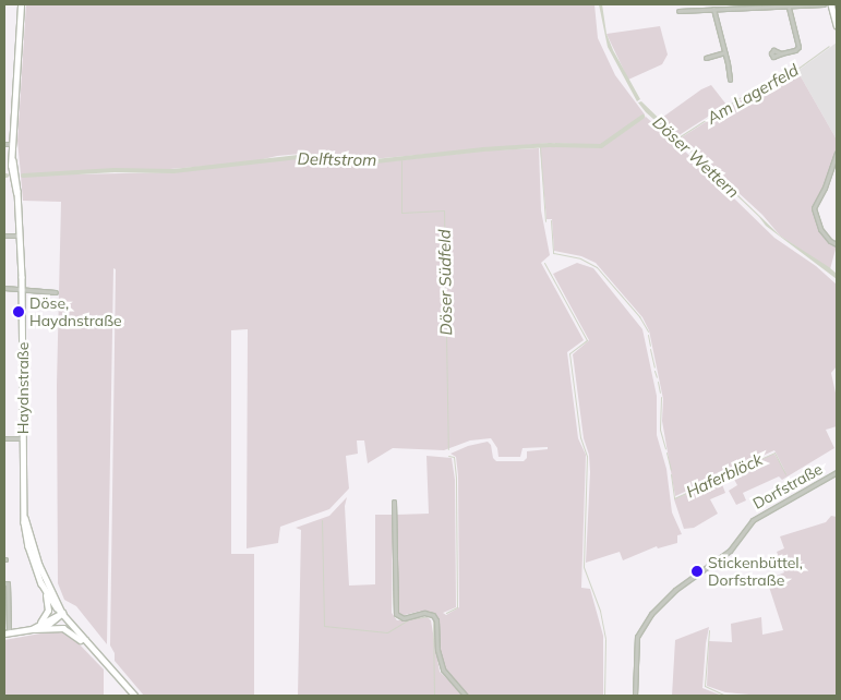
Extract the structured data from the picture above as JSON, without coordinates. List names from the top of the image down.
{
  "streets": {
    "street": ["Haydnstraße", "Dorfstraße"]
  },
  "water": [
    "Am Lagerfeld",
    "Döser Wettern",
    "Delftstrom",
    "Döser Südfeld",
    "Haferblöck"
  ],
  "places": ["Döse, Haydnstraße", "Stickenbüttel, Dorfstraße"]
}
